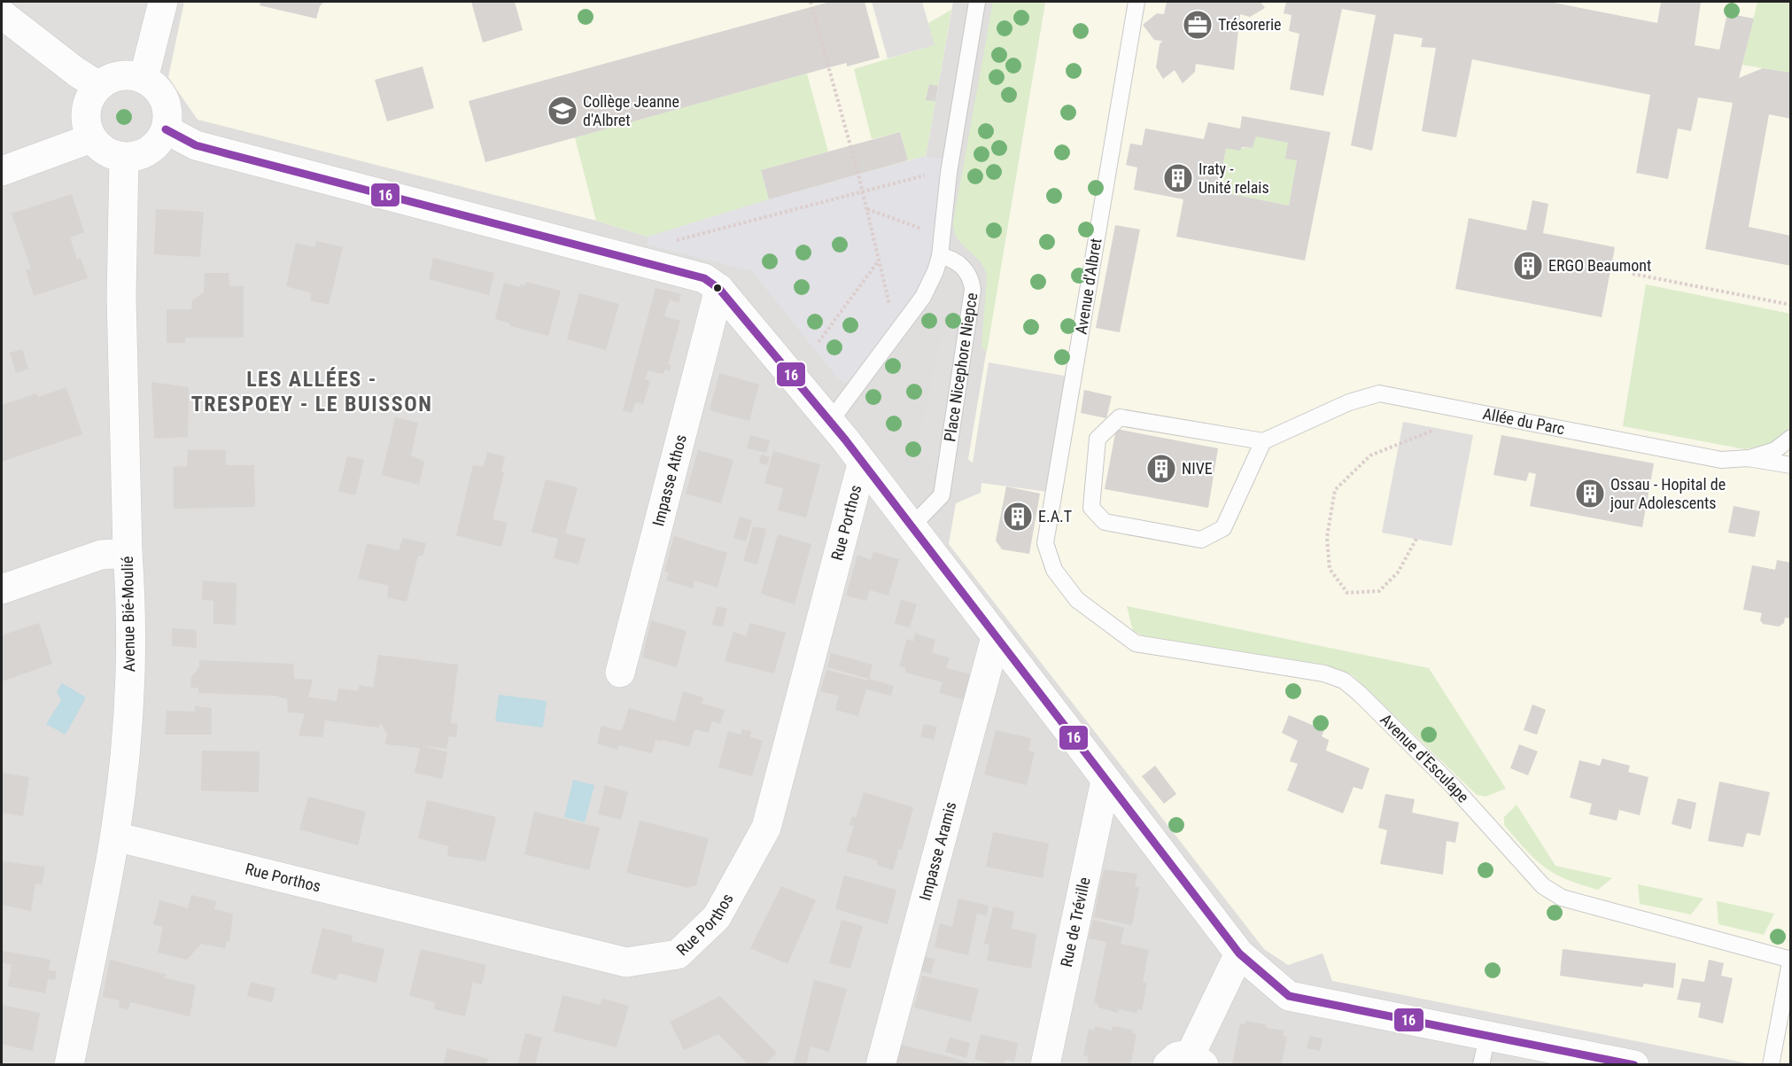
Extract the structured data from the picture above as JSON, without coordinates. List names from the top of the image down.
{
  "streets": {
    "street": [
      "Impasse Athos",
      "Rue Porthos",
      "Avenue Bié-Moulié",
      "Impasse Aramis",
      "Rue de Tréville"
    ],
    "lane": [
      "Avenue d'Albret",
      "Place Nicephore Niepce",
      "Allée du Parc",
      "Avenue d'Esculape"
    ]
  },
  "crossings": [
    ["Avenue d'Albret", "Avenue d'Esculape"],
    ["Rue Porthos", "Avenue Bié-Moulié"]
  ],
  "districts": ["LES ALLÉES - TRESPOEY - LE BUISSON"],
  "places": {
    "office": ["Trésorerie"],
    "school or university": ["Collège Jeanne d'Albret"],
    "building": [
      "Iraty - Unité relais",
      "ERGO Beaumont",
      "NIVE",
      "Ossau - Hopital de jour Adolescents",
      "E.A.T"
    ]
  },
  "lines": ["transit line 16"]
}
